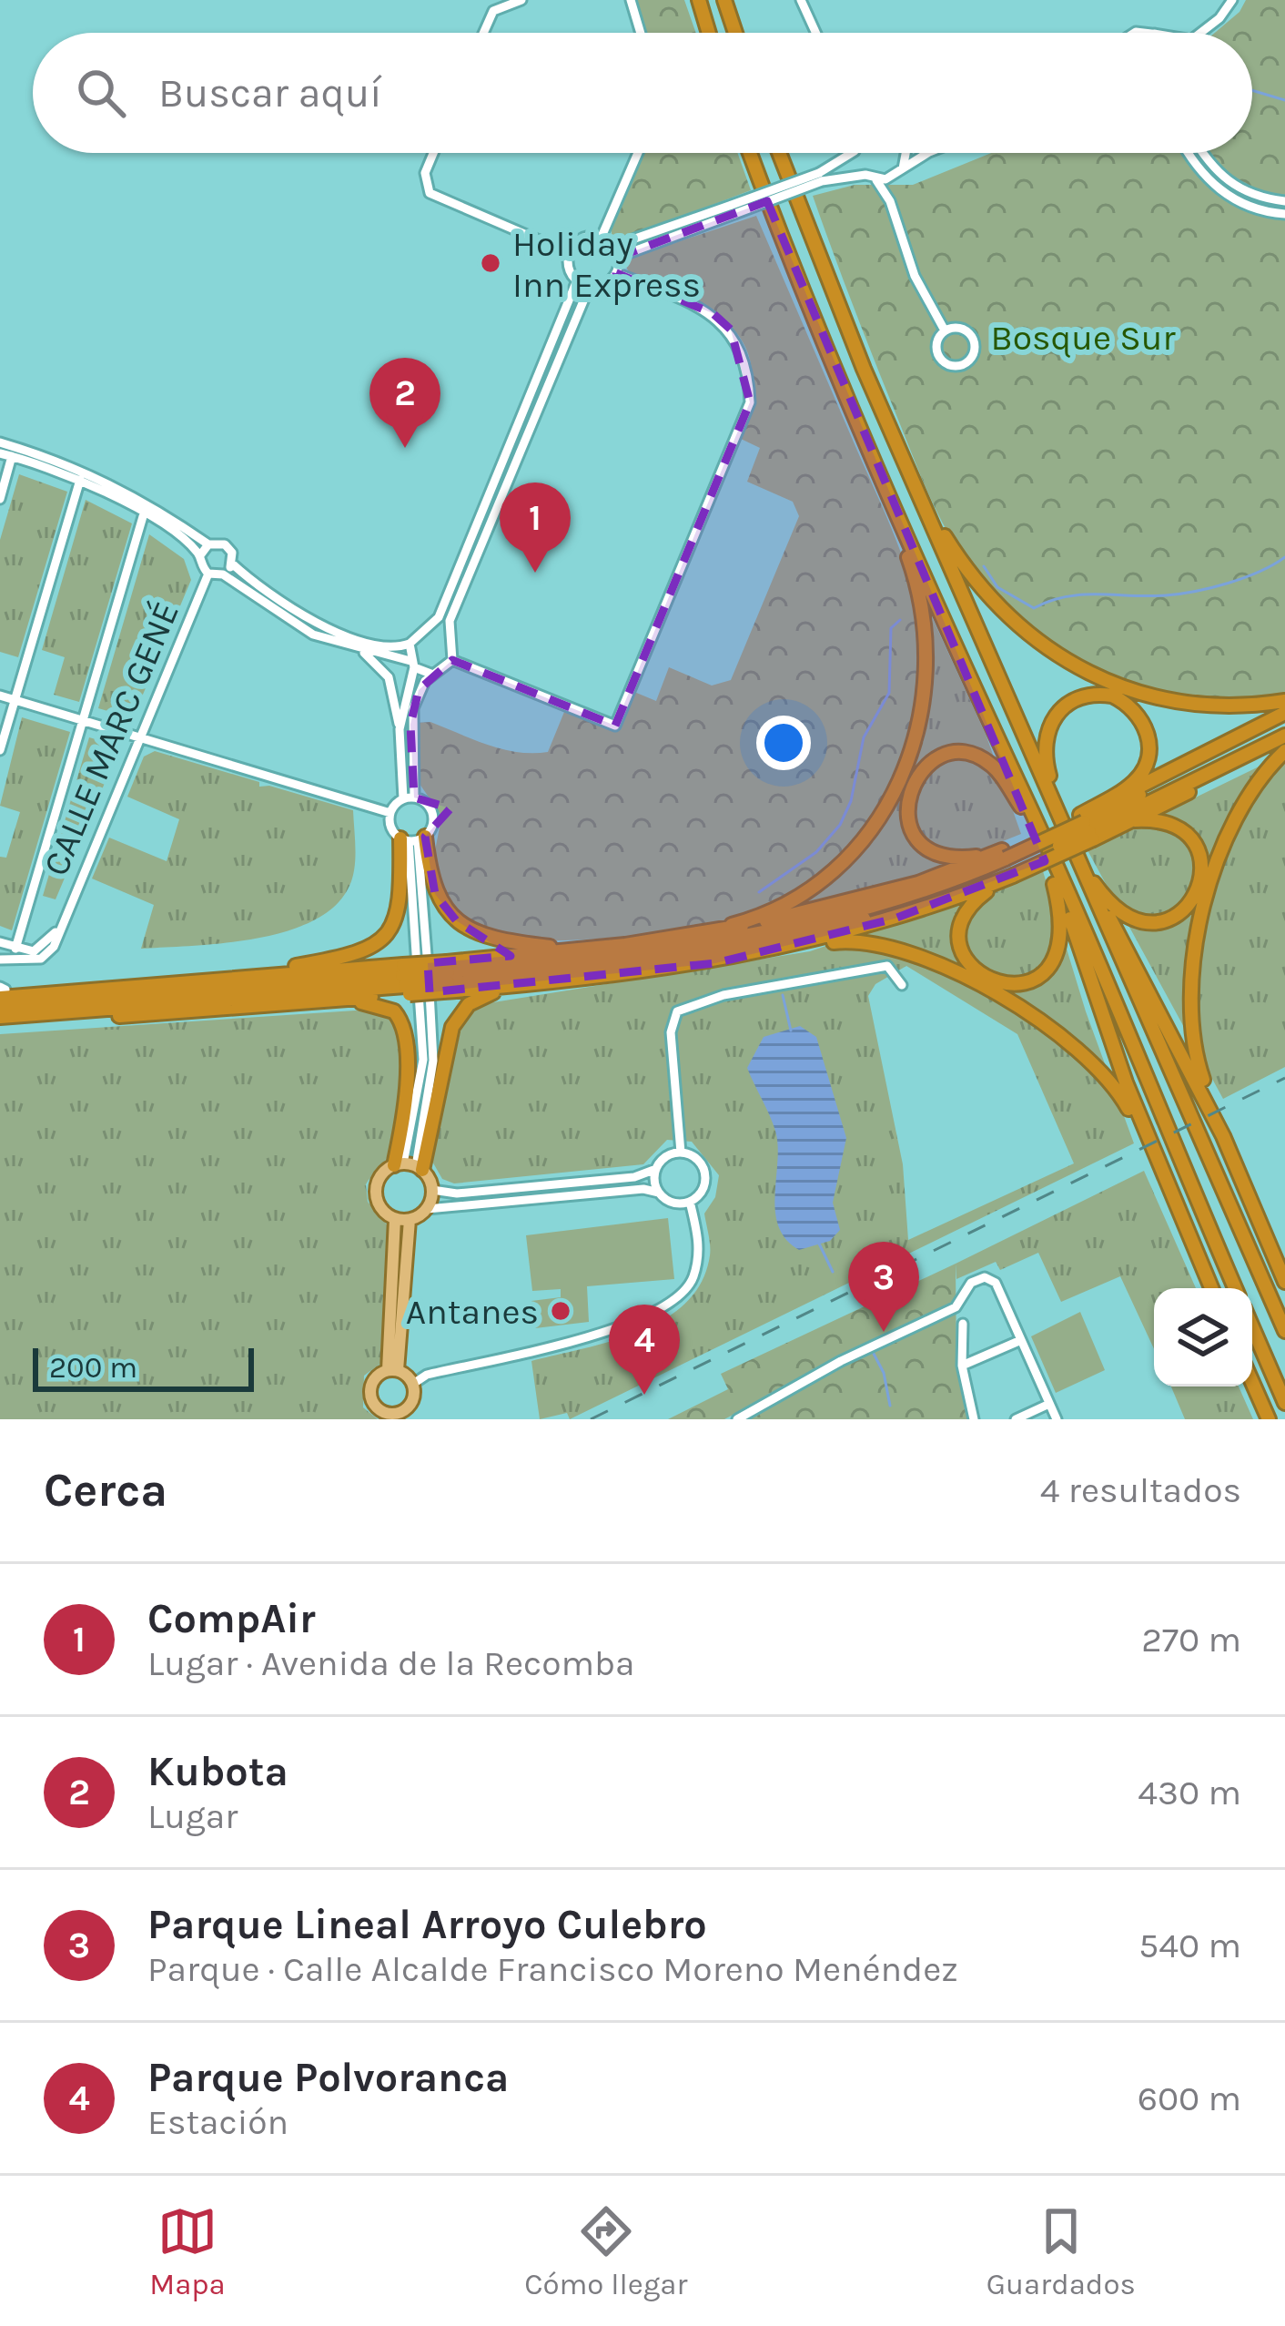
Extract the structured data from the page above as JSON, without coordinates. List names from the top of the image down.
{
  "streets": {
    "street": ["CALLE MARC GENÉ"]
  },
  "parks": ["Bosque Sur"],
  "places": ["Holiday Inn Express", "Antanes"],
  "scale_bar": "200 m",
  "page": {
    "search": "Buscar aquí",
    "pins": [
      "2",
      "1",
      "3",
      "4"
    ],
    "scale": "200 m",
    "heading": ["Cerca", "4 resultados"],
    "list": [
      {
        "mark": "1",
        "name": "CompAir",
        "note": "Lugar · Avenida de la Recomba",
        "value": "270 m"
      },
      {
        "mark": "2",
        "name": "Kubota",
        "note": "Lugar",
        "value": "430 m"
      },
      {
        "mark": "3",
        "name": "Parque Lineal Arroyo Culebro",
        "note": "Parque · Calle Alcalde Francisco Moreno Menéndez",
        "value": "540 m"
      },
      {
        "mark": "4",
        "name": "Parque Polvoranca",
        "note": "Estación",
        "value": "600 m"
      }
    ],
    "nav": ["Mapa", "Cómo llegar", "Guardados"]
  }
}
